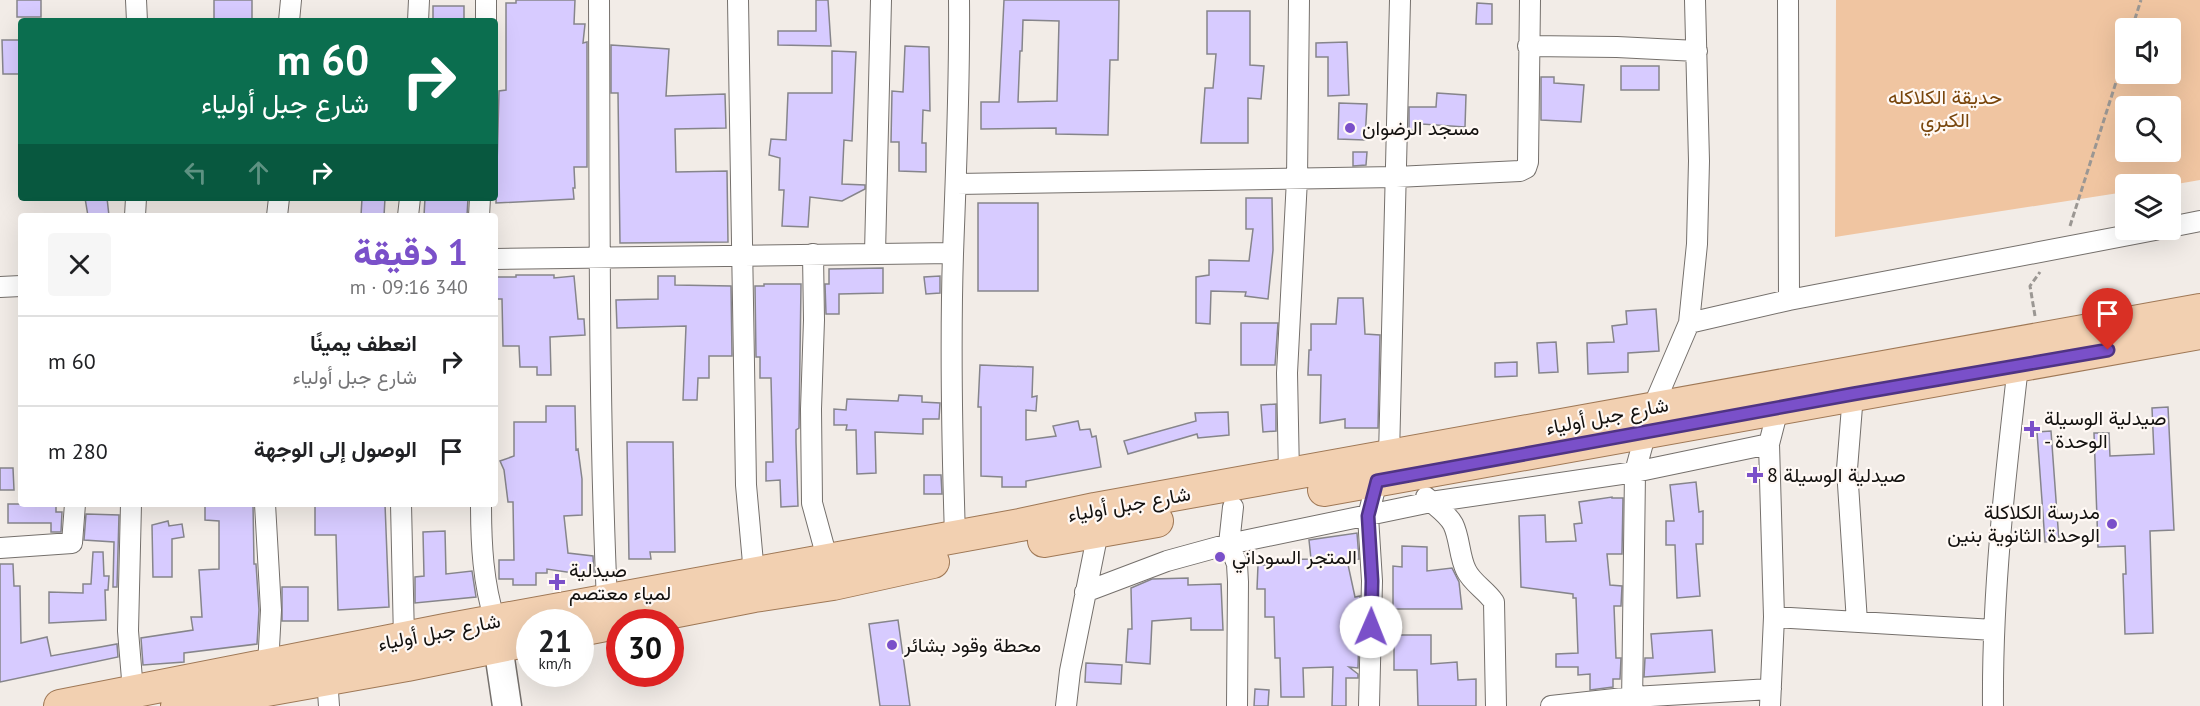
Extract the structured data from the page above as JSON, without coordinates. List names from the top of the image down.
{
  "streets": {
    "main road": ["شارع جبل أولياء"]
  },
  "parks": ["حديقة الكلاكله الكبري"],
  "places": {
    "other": [
      "مسجد الرضوان",
      "مدرسة الكلاكلة الوحدة الثانوية بنين",
      "المتجر السوداني",
      "محطة وقود بشائر"
    ],
    "health": ["صيدلية الوسيلة - الوحدة", "صيدلية الوسيلة 8", "صيدلية لمياء معتصم"]
  },
  "page": {
    "turn": ["60 m", "شارع جبل أولياء"],
    "heading": ["1 دقيقة", "340 m · 09:16"],
    "list": [
      {
        "name": "انعطف يمينًا",
        "note": "شارع جبل أولياء",
        "value": "60 m"
      },
      {
        "name": "الوصول إلى الوجهة",
        "value": "280 m"
      }
    ],
    "speed": "21 km/h",
    "limit": "30"
  }
}
